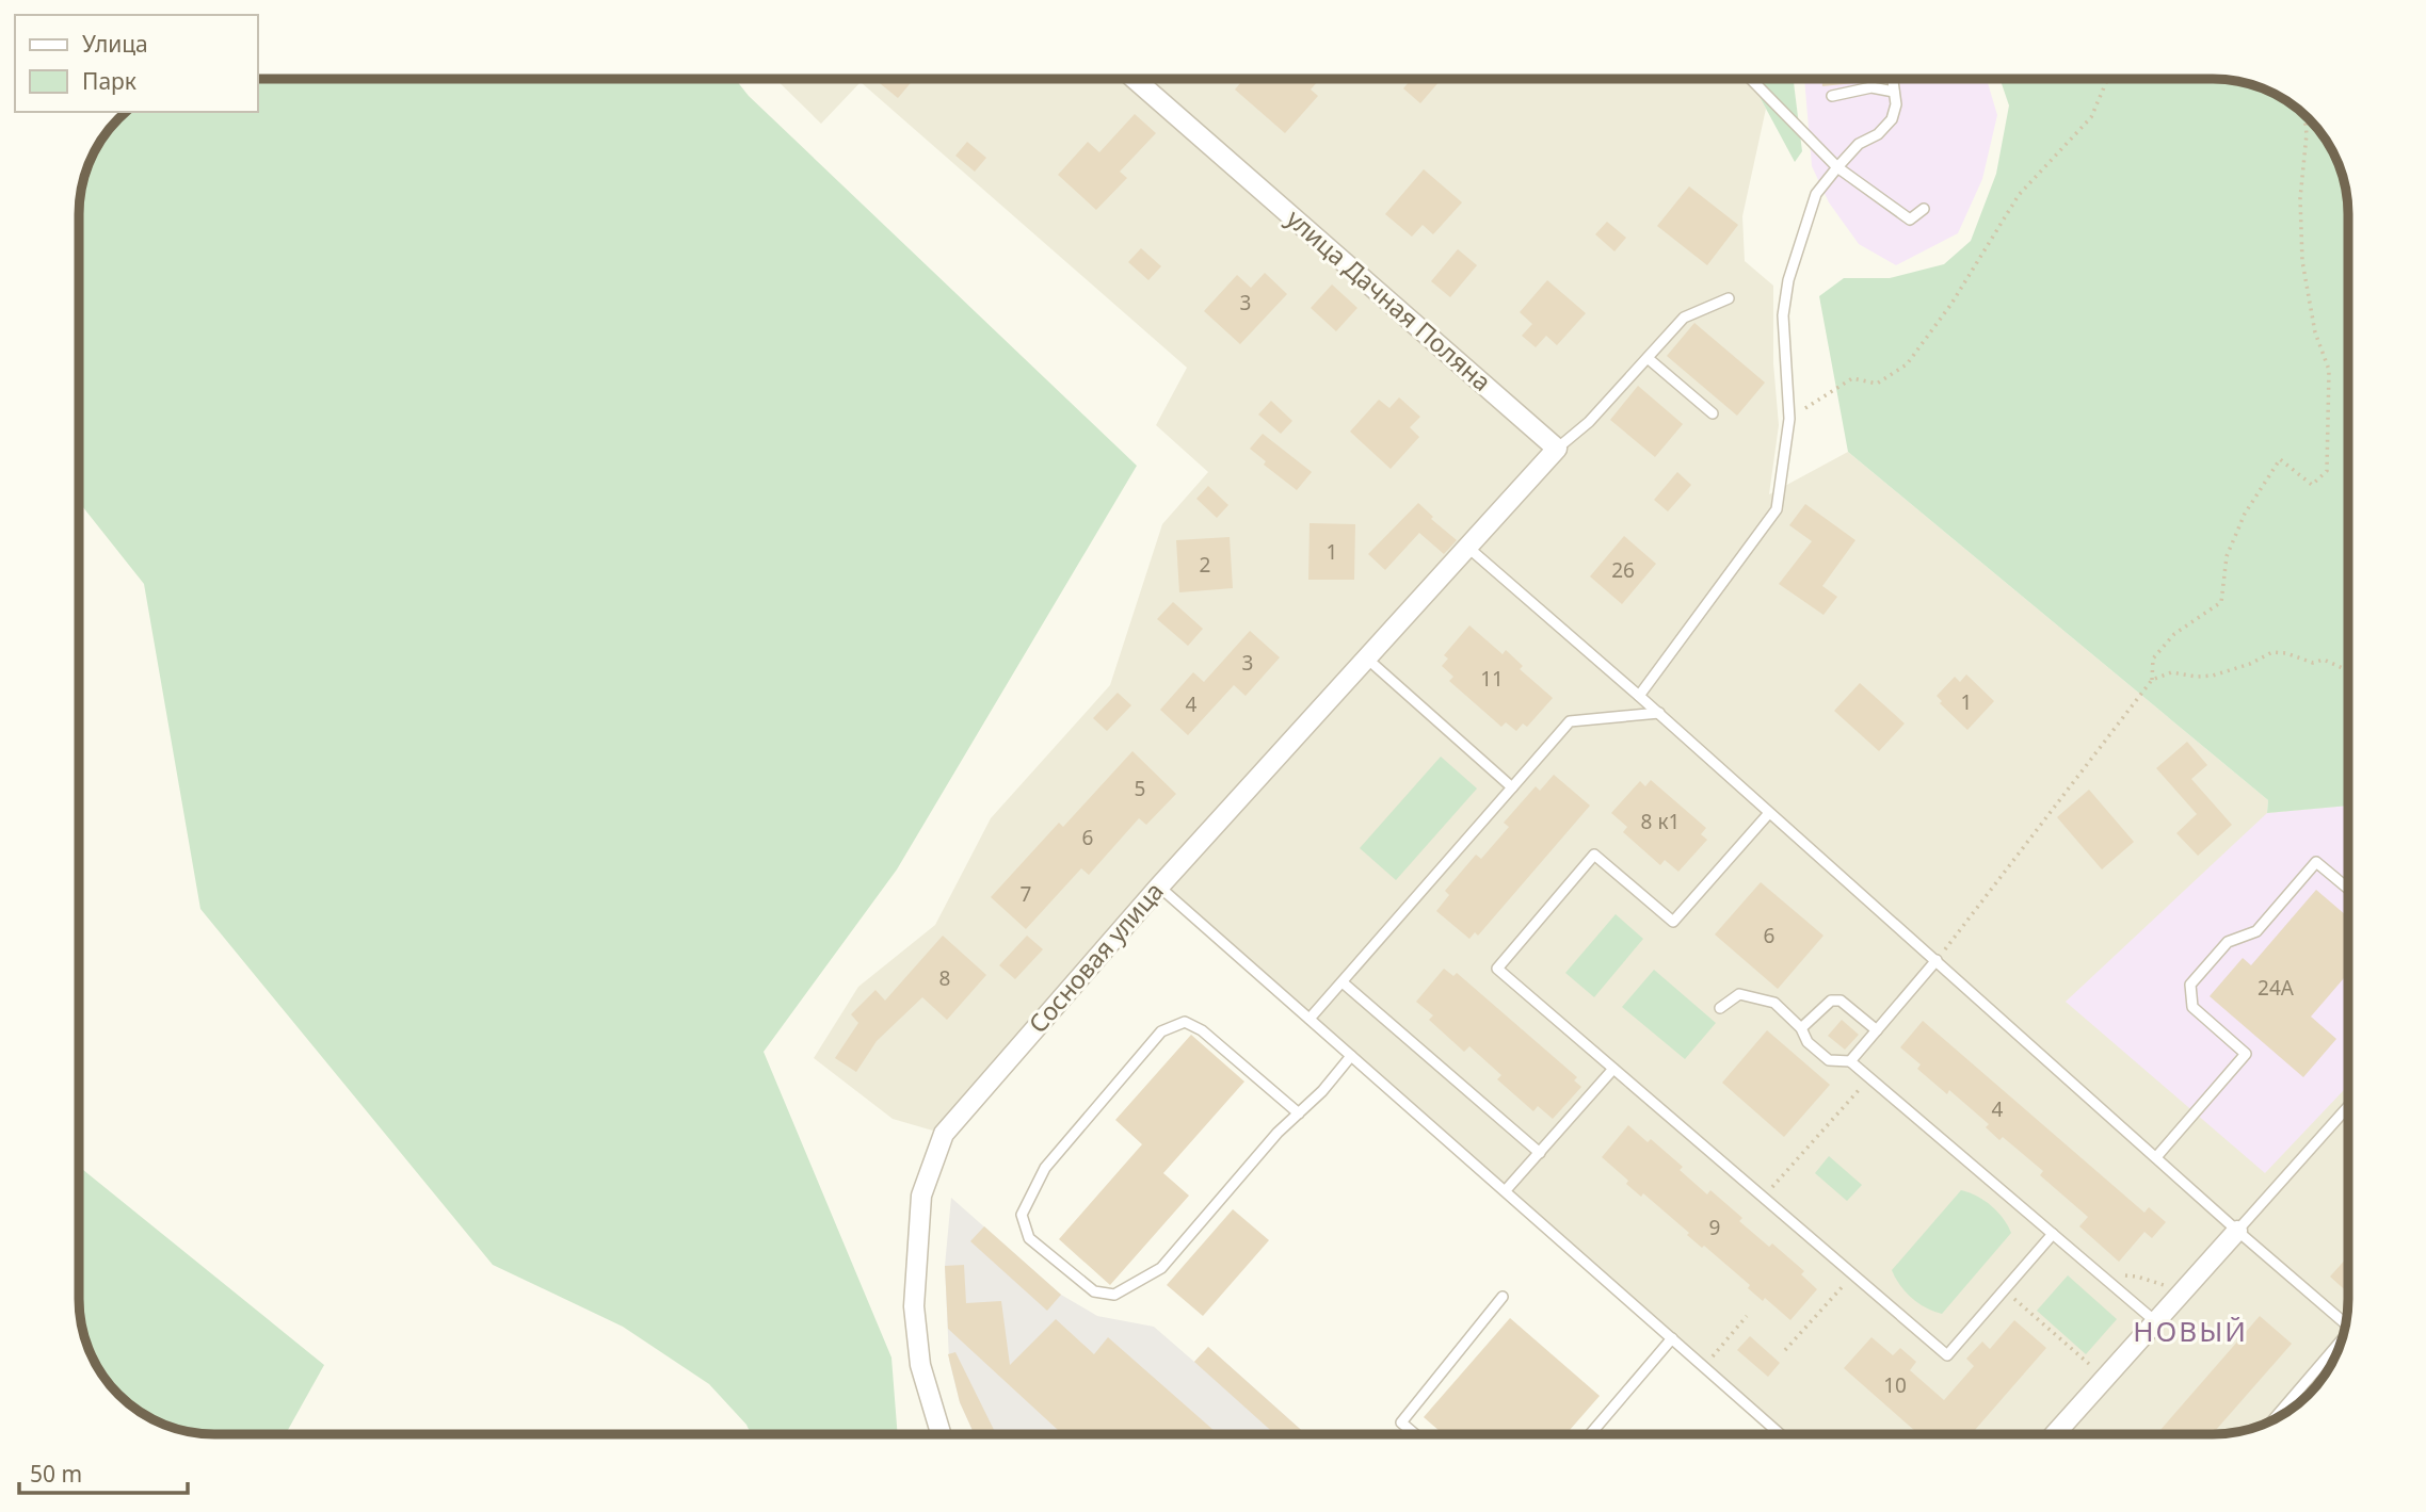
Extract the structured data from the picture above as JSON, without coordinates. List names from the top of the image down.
{
  "streets": {
    "street": ["улица Дачная Поляна", "Сосновая улица"]
  },
  "districts": ["НОВЫЙ"],
  "house_numbers": [
    "3",
    "1",
    "2",
    "26",
    "3",
    "11",
    "1",
    "4",
    "5",
    "8 к1",
    "6",
    "7",
    "6",
    "8",
    "24А",
    "4",
    "9",
    "10"
  ],
  "legend": ["Улица", "Парк"],
  "scale_bar": "50 m"
}
